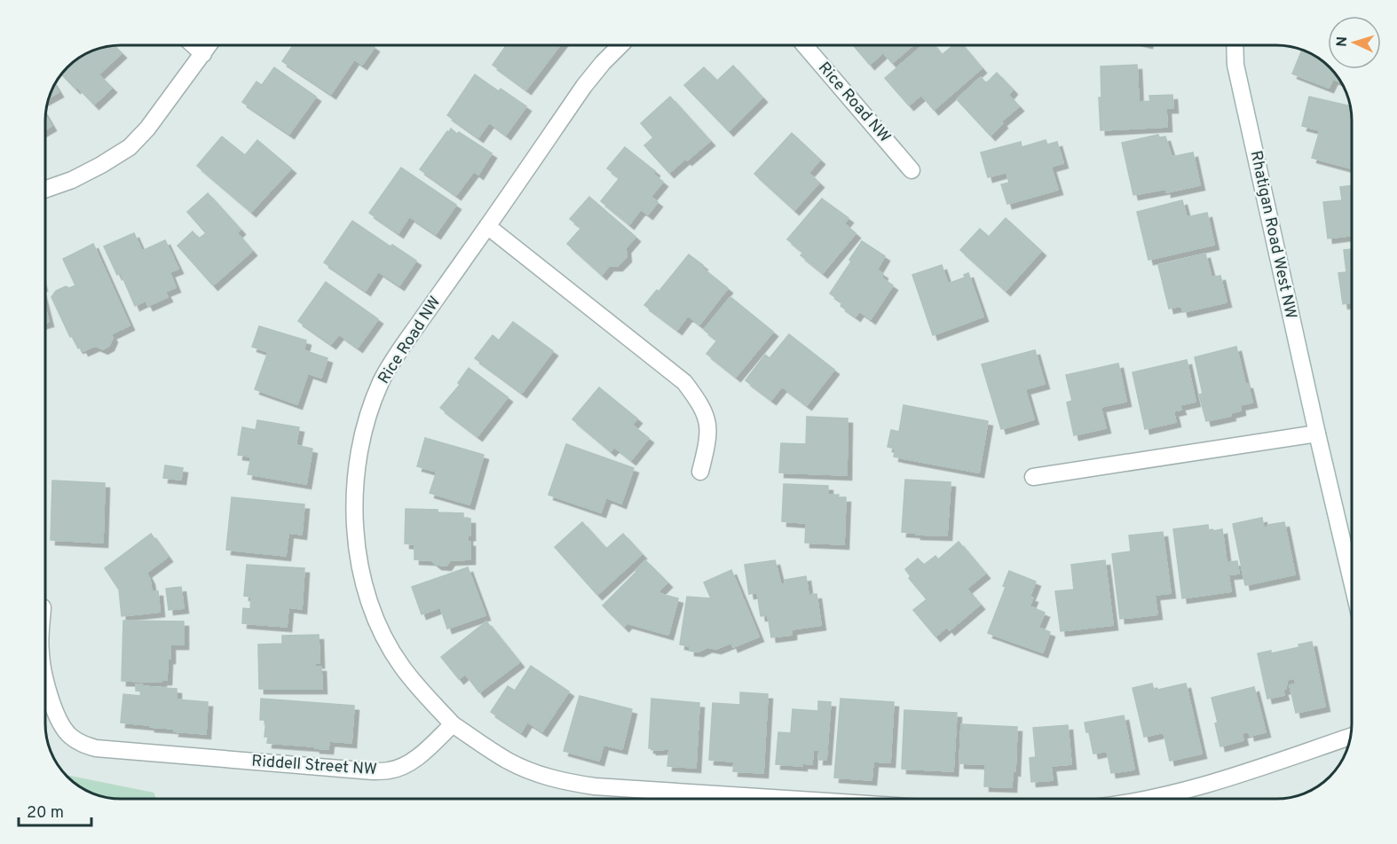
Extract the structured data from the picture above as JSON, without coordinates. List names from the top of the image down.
{
  "streets": {
    "street": ["Rice Road NW", "Rhatigan Road West NW", "Riddell Street NW"]
  },
  "crossings": [
    ["Rice Road NW", "Riddell Street NW"]
  ],
  "scale_bar": "20 m",
  "north": "left"
}
